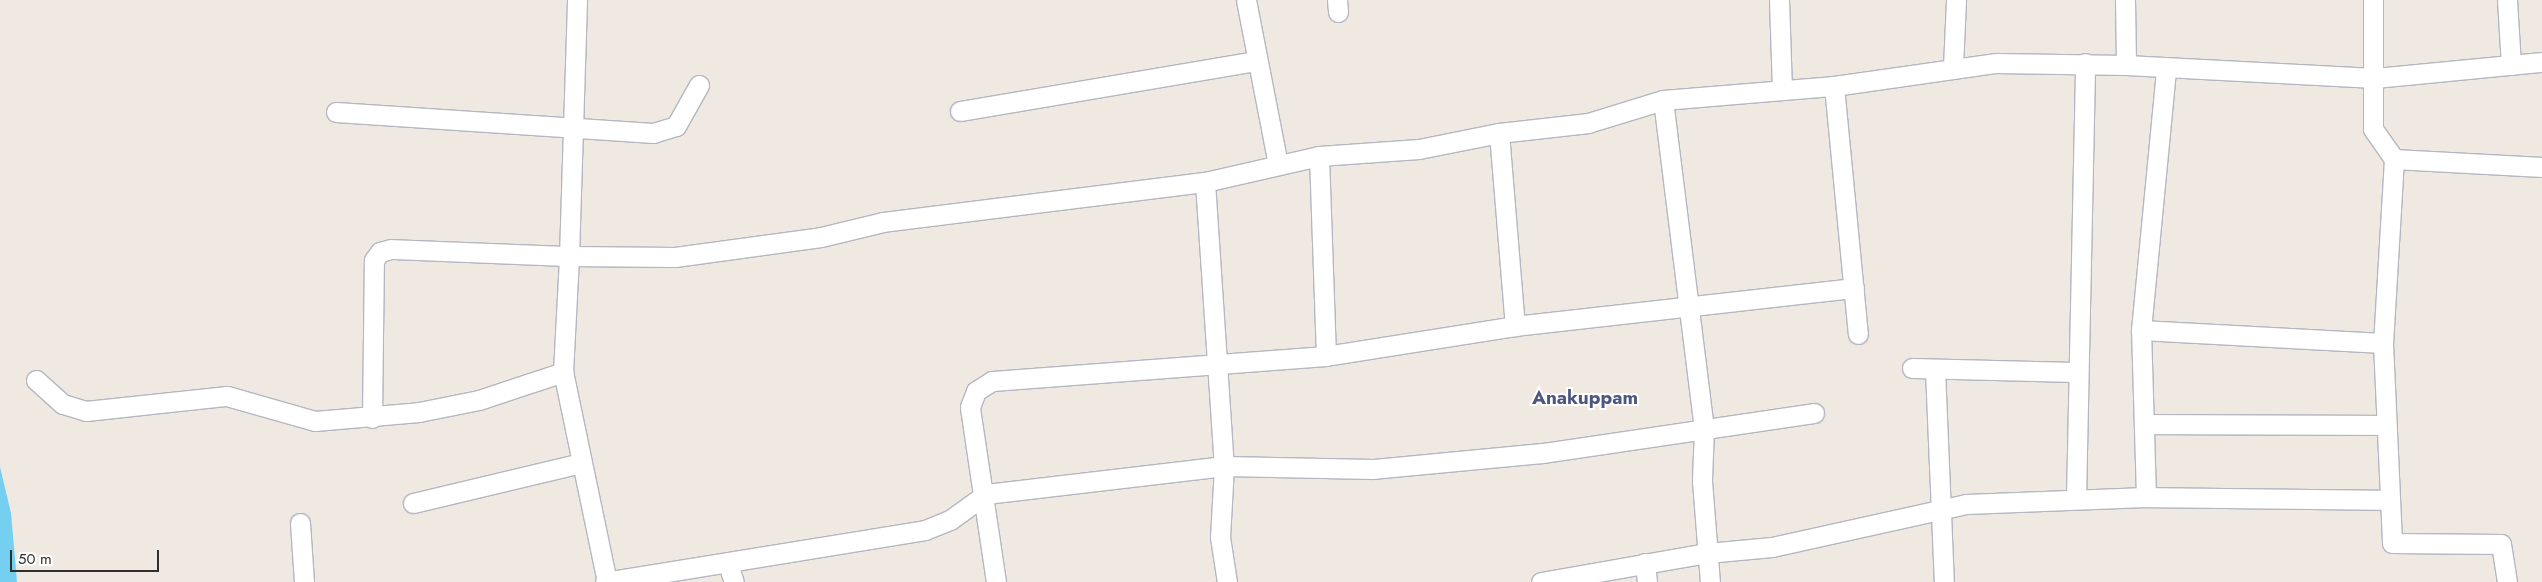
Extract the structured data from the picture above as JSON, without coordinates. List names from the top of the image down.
{
  "districts": ["Anakuppam"],
  "scale_bar": "50 m"
}
